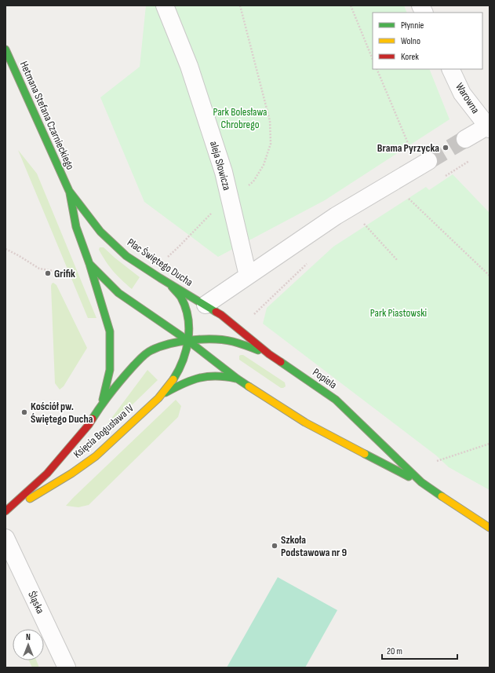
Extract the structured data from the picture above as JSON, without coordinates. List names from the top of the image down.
{
  "streets": {
    "main road": [
      "Hetmana Stefana Czarnieckiego",
      "Plac Świętego Ducha",
      "Popiela",
      "Księcia Bogusława IV"
    ],
    "street": ["Warowna", "aleja Słowicza", "Śląska"]
  },
  "crossings": [
    ["Hetmana Stefana Czarnieckiego", "Plac Świętego Ducha"],
    ["Plac Świętego Ducha", "Popiela"],
    ["Plac Świętego Ducha", "Księcia Bogusława IV"],
    ["Popiela", "Księcia Bogusława IV"]
  ],
  "parks": ["Park Bolesława Chrobrego", "Park Piastowski"],
  "places": [
    "Brama Pyrzycka",
    "Grifik",
    "Kościół pw. Świętego Ducha",
    "Szkoła Podstawowa nr 9"
  ],
  "legend": ["Płynnie", "Wolno", "Korek"],
  "scale_bar": "20 m",
  "north": "top"
}
